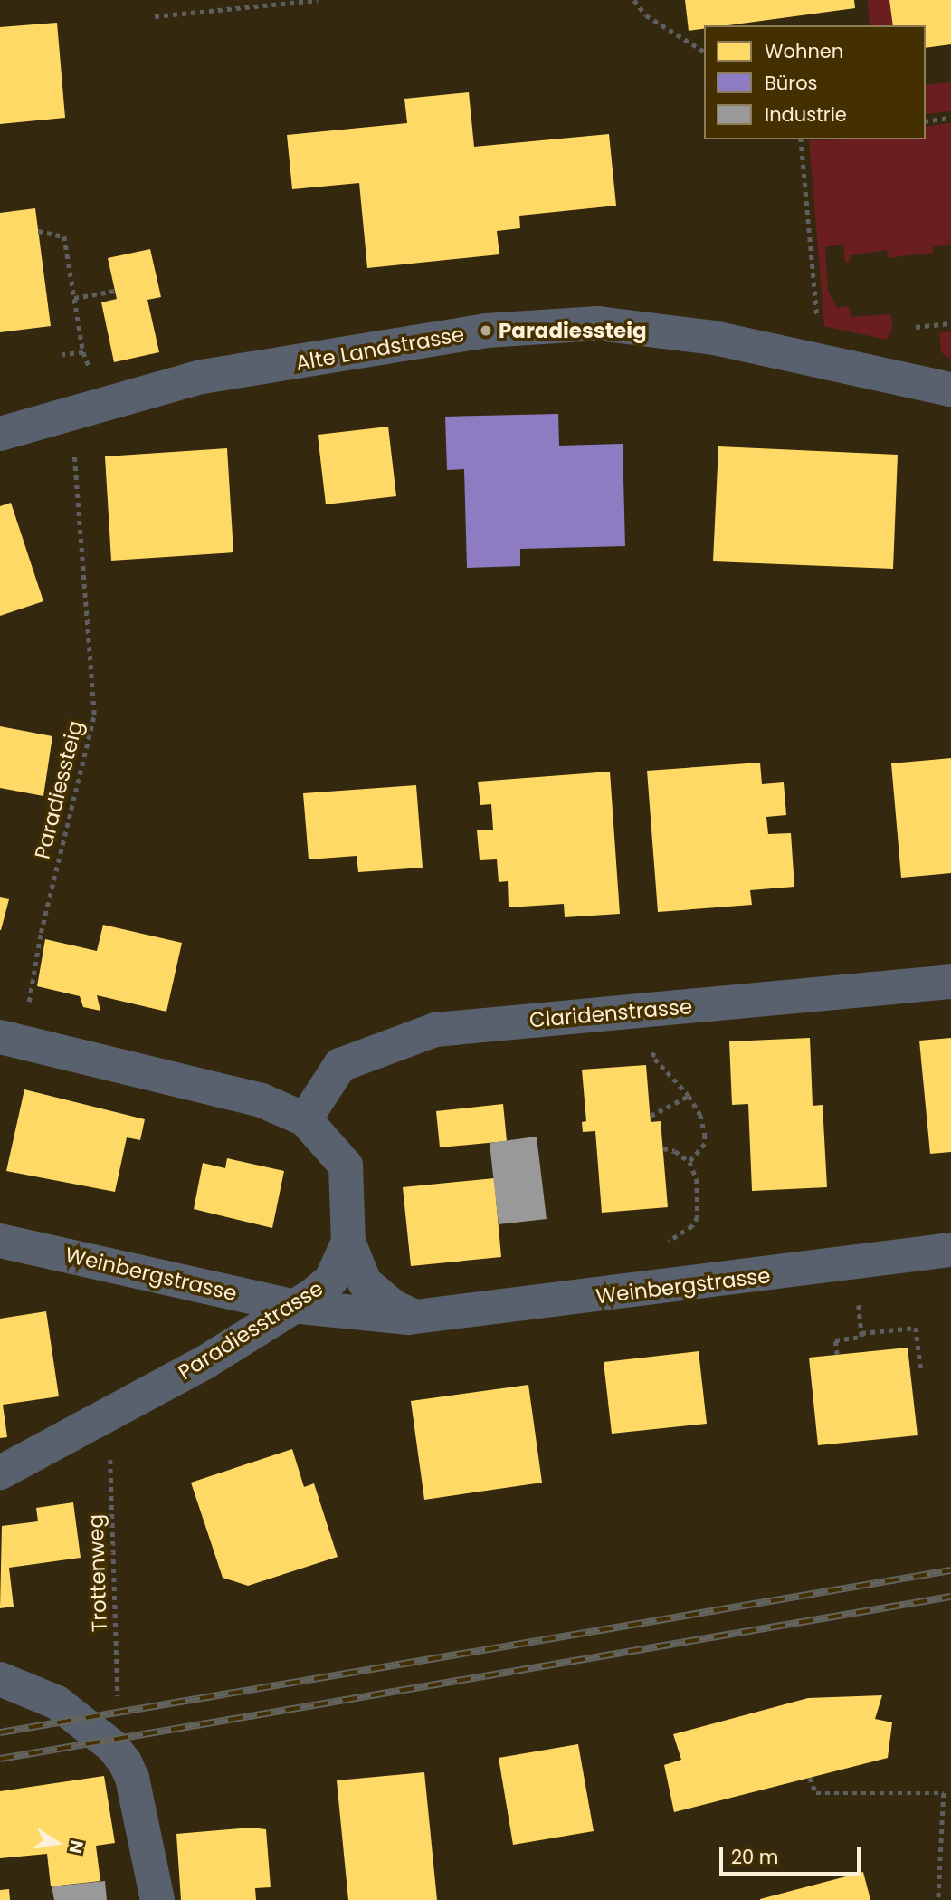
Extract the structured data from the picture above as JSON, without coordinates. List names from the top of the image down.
{
  "streets": {
    "street": [
      "Alte Landstrasse",
      "Claridenstrasse",
      "Weinbergstrasse",
      "Paradiesstrasse"
    ],
    "path": ["Paradiessteig", "Trottenweg"]
  },
  "crossings": [
    ["Claridenstrasse", "Paradiesstrasse"],
    ["Weinbergstrasse", "Paradiesstrasse"]
  ],
  "places": ["Paradiessteig"],
  "legend": ["Wohnen", "Büros", "Industrie"],
  "scale_bar": "20 m",
  "north": "right"
}
